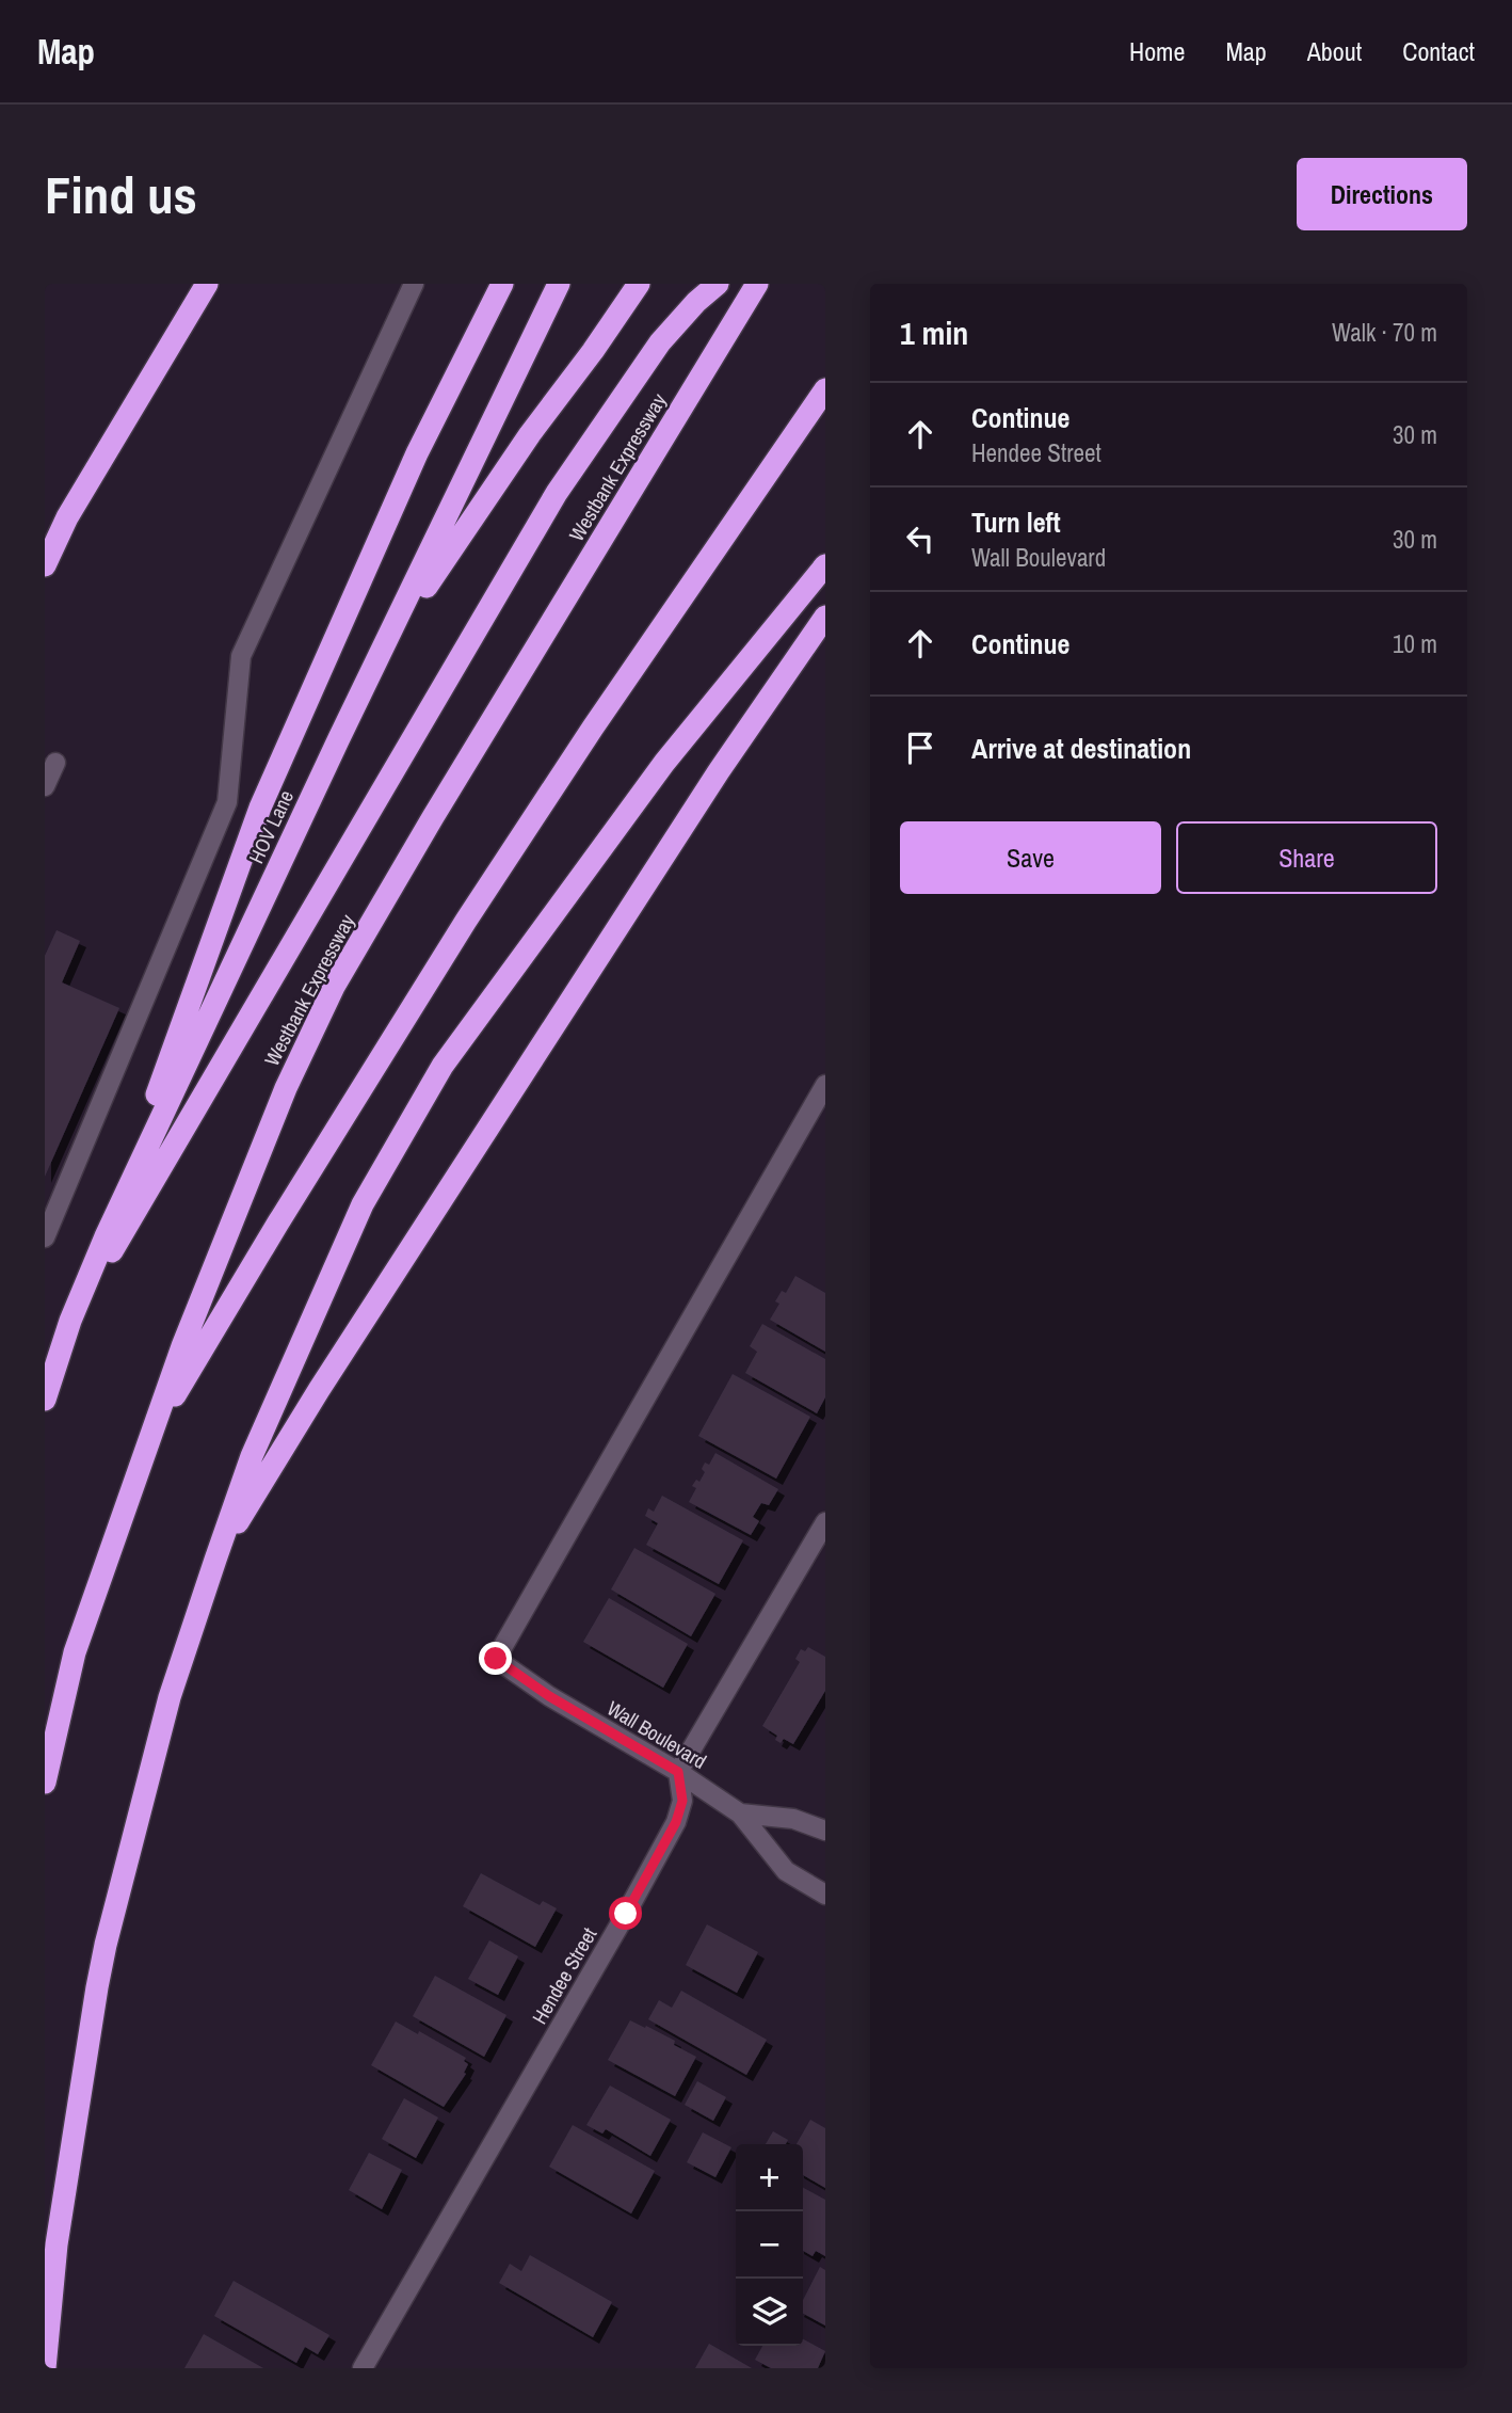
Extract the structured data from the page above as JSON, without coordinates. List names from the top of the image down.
{
  "streets": {
    "highway": ["Westbank Expressway", "HOV Lane"],
    "street": ["Wall Boulevard", "Hendee Street"]
  },
  "crossings": [
    ["Wall Boulevard", "Hendee Street"]
  ],
  "page": {
    "header": "Map",
    "nav": [
      "Home",
      "Map",
      "About",
      "Contact"
    ],
    "buttons": [
      "Directions",
      ["Save", "Share"]
    ],
    "title": "Find us",
    "heading": ["1 min", "Walk · 70 m"],
    "list": [
      ["Continue", "Hendee Street", "30 m"],
      ["Turn left", "Wall Boulevard", "30 m"],
      ["Continue", "10 m"],
      "Arrive at destination"
    ],
    "map_buttons": ["+", "−"]
  }
}
